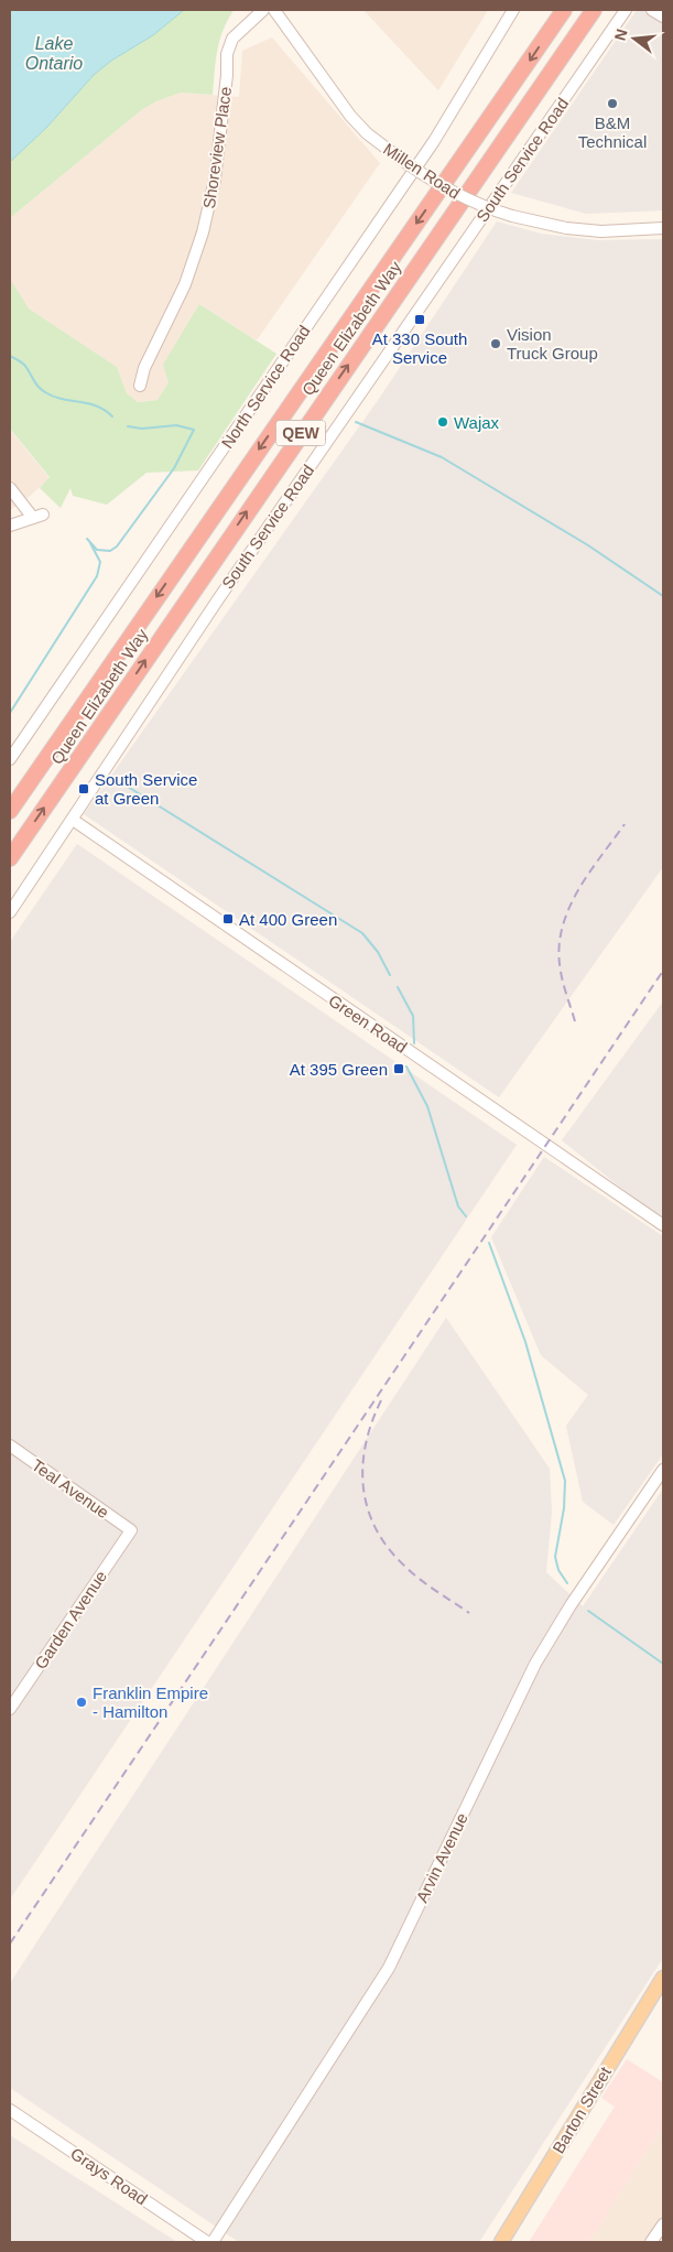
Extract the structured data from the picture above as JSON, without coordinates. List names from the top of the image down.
{
  "streets": {
    "highway": ["Queen Elizabeth Way", "QEW"],
    "main road": ["Barton Street"],
    "street": [
      "Shoreview Place",
      "South Service Road",
      "Millen Road",
      "North Service Road",
      "Green Road",
      "Teal Avenue",
      "Garden Avenue",
      "Arvin Avenue",
      "Grays Road"
    ]
  },
  "crossings": [
    ["South Service Road", "Green Road"],
    ["Teal Avenue", "Garden Avenue"]
  ],
  "water": ["Lake Ontario"],
  "places": {
    "other": [
      "B&M Technical",
      "Vision Truck Group",
      "Wajax",
      "Franklin Empire - Hamilton"
    ],
    "transit": [
      "At 330 South Service",
      "South Service at Green",
      "At 400 Green",
      "At 395 Green"
    ]
  },
  "north": "left"
}
